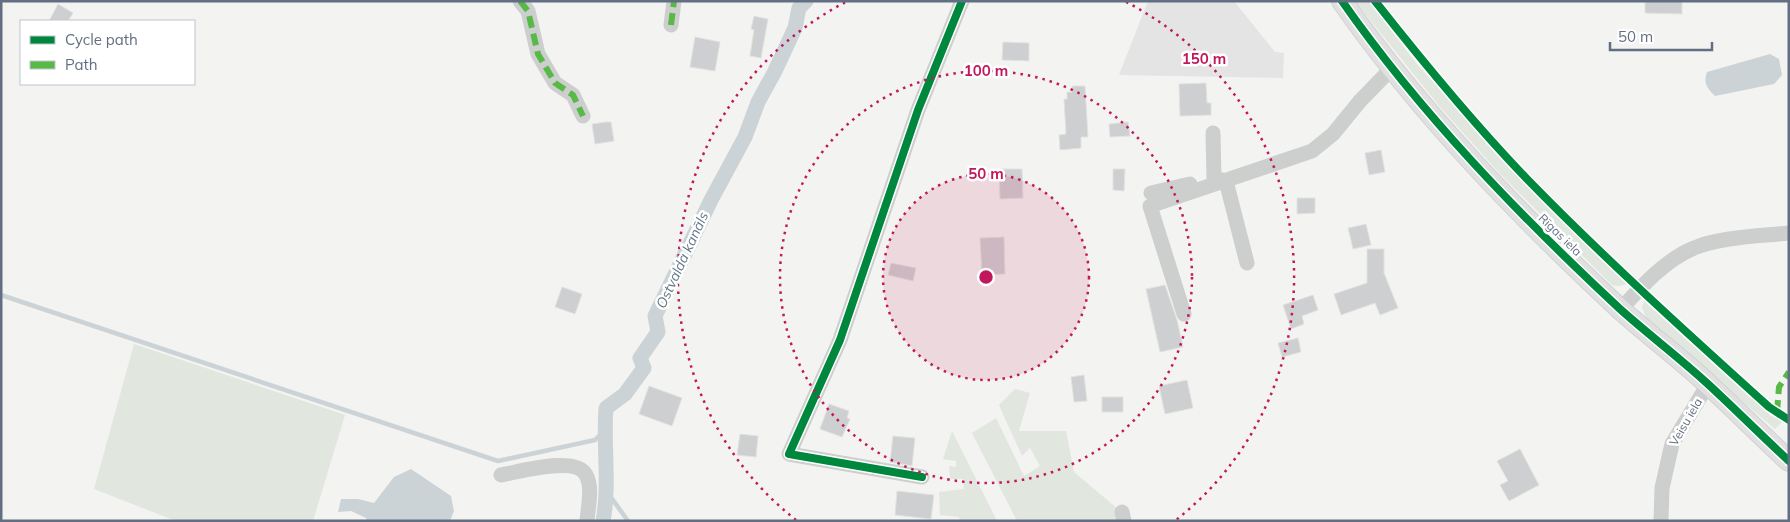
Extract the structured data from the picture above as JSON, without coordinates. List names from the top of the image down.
{
  "streets": {
    "main road": ["Rīgas iela"],
    "street": ["Veisu iela"]
  },
  "crossings": [
    ["Rīgas iela", "Veisu iela"]
  ],
  "water": ["Ostvalda kanāls"],
  "legend": ["Cycle path", "Path"],
  "scale_bar": "50 m",
  "rings": ["150 m", "100 m", "50 m"]
}
